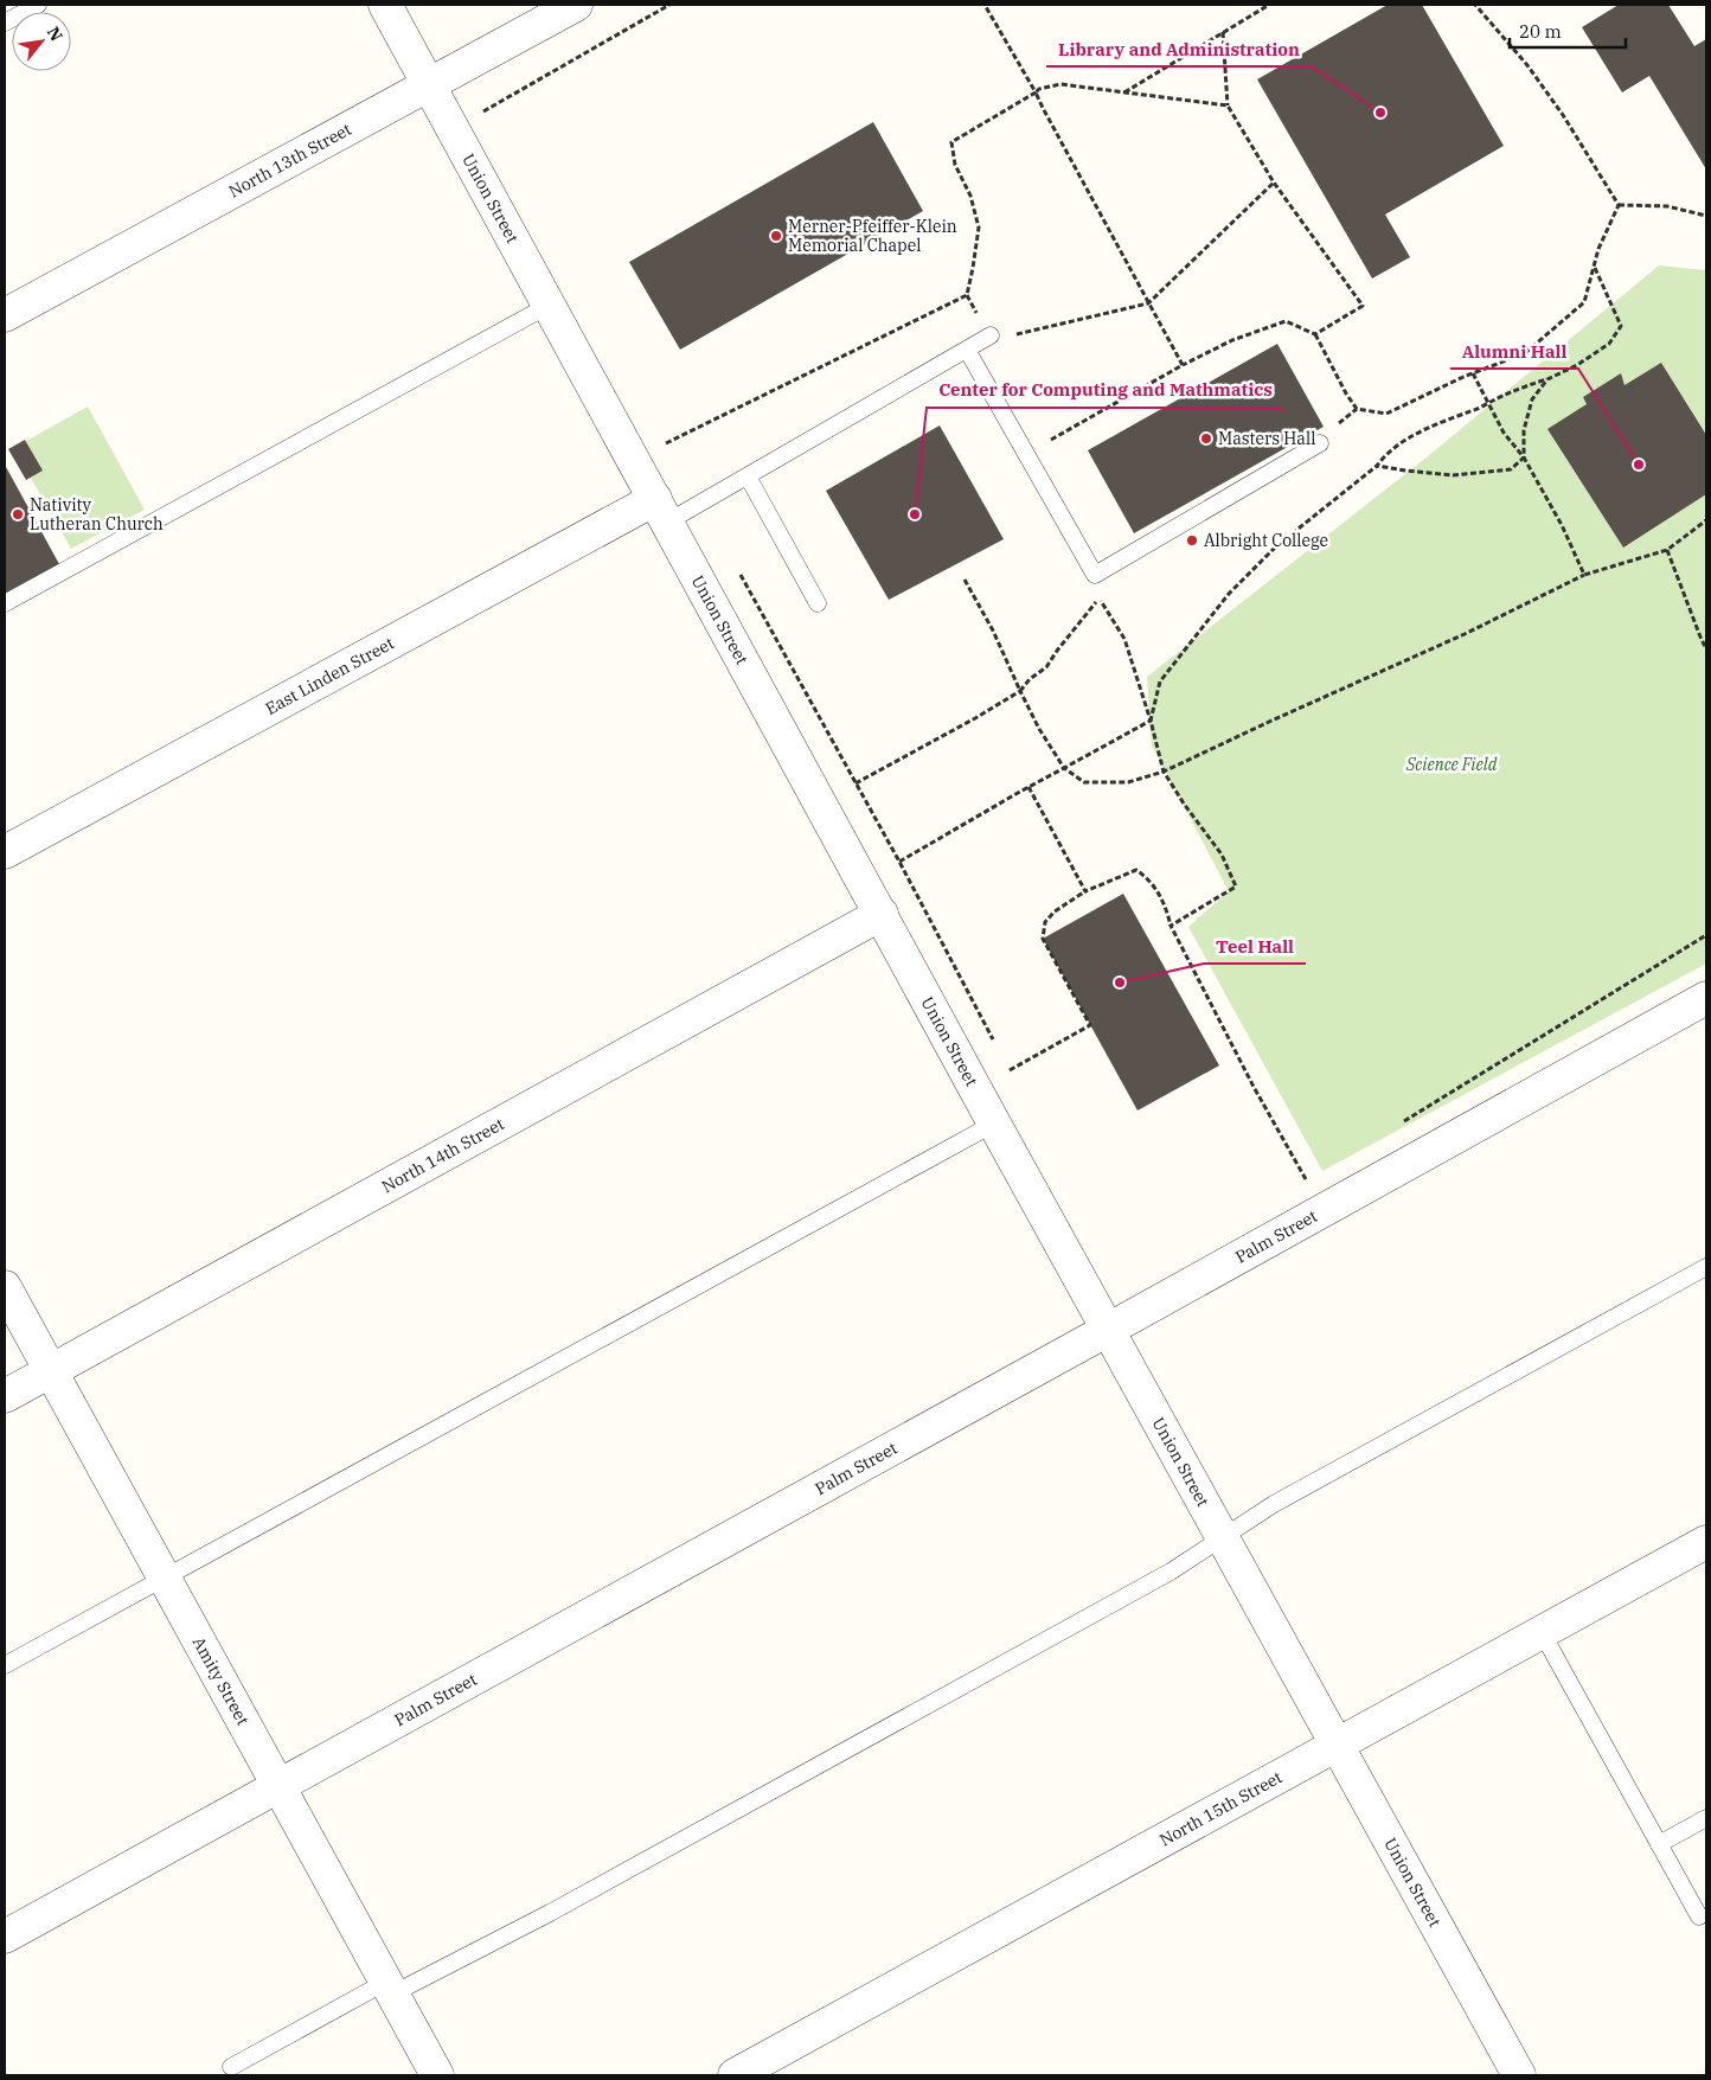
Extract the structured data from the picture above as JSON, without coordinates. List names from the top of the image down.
{
  "streets": {
    "street": [
      "North 13th Street",
      "Union Street",
      "East Linden Street",
      "North 14th Street",
      "Palm Street",
      "Amity Street",
      "North 15th Street"
    ]
  },
  "crossings": [
    ["North 13th Street", "Union Street"],
    ["Union Street", "East Linden Street"],
    ["Union Street", "North 14th Street"],
    ["Union Street", "Palm Street"],
    ["Union Street", "North 15th Street"],
    ["North 14th Street", "Amity Street"],
    ["Palm Street", "Amity Street"]
  ],
  "parks": ["Science Field"],
  "places": [
    "Library and Administration",
    "Merner-Pfeiffer-Klein Memorial Chapel",
    "Masters Hall",
    "Alumni Hall",
    "Nativity Lutheran Church",
    "Center for Computing and Mathmatics",
    "Albright College",
    "Teel Hall"
  ],
  "scale_bar": "20 m",
  "north": "top right"
}
